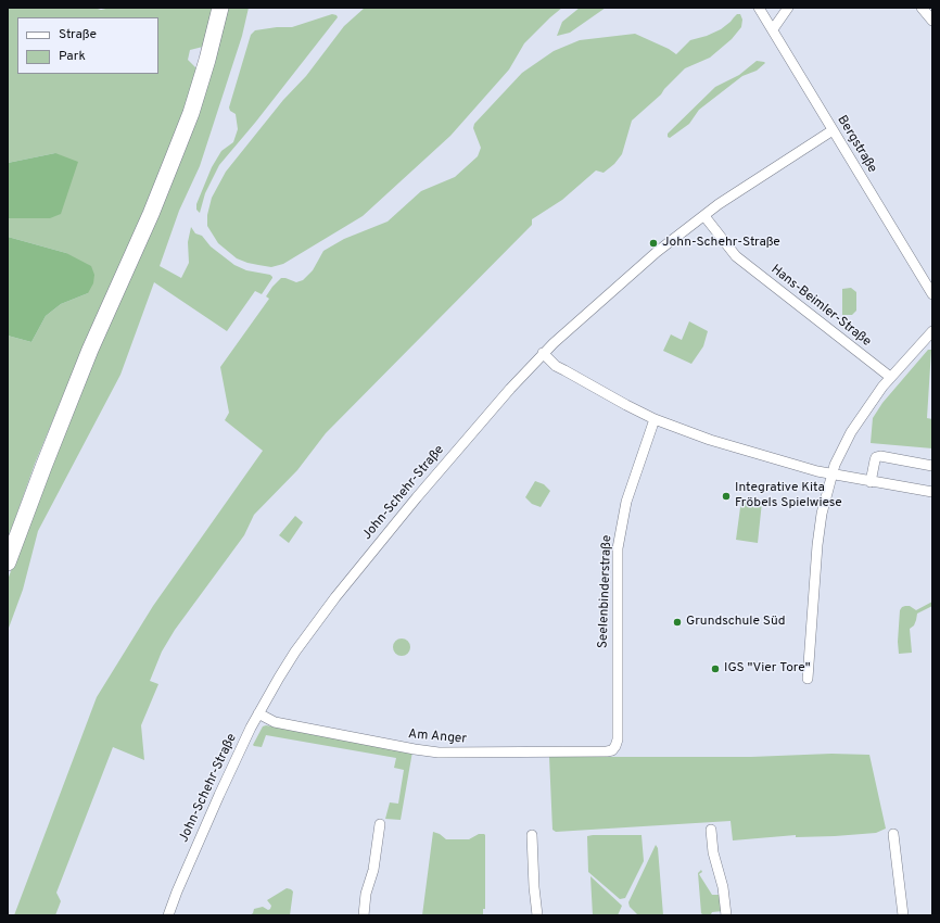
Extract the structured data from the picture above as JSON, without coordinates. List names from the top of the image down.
{
  "streets": {
    "street": [
      "Bergstraße",
      "Hans-Beimler-Straße",
      "John-Schehr-Straße",
      "Seelenbinderstraße",
      "Am Anger"
    ]
  },
  "crossings": [
    ["Bergstraße", "John-Schehr-Straße"],
    ["Hans-Beimler-Straße", "John-Schehr-Straße"],
    ["John-Schehr-Straße", "Am Anger"],
    ["Seelenbinderstraße", "Am Anger"]
  ],
  "places": [
    "John-Schehr-Straße",
    "Integrative Kita Fröbels Spielwiese",
    "Grundschule Süd",
    "IGS \"Vier Tore\""
  ],
  "legend": ["Straße", "Park"]
}
